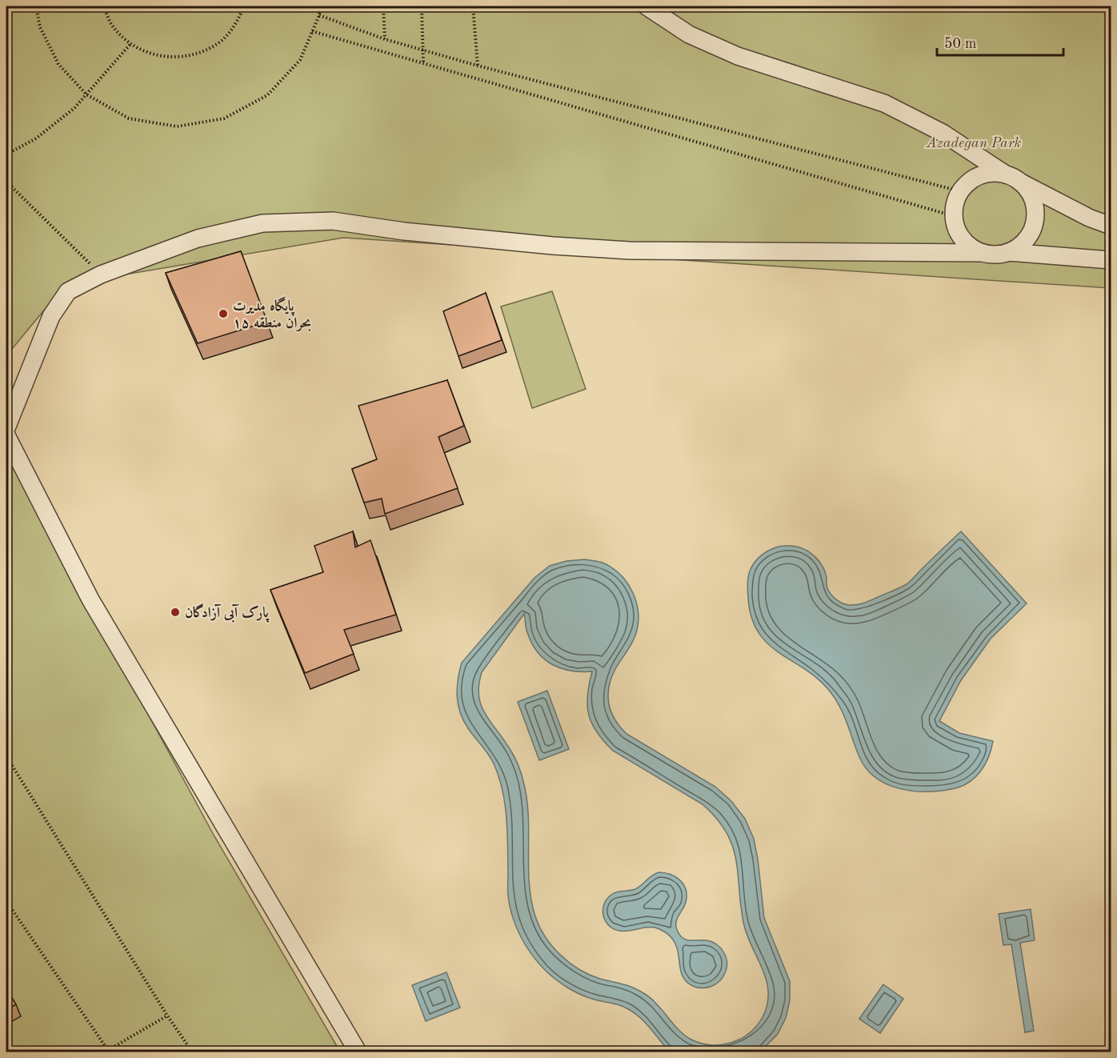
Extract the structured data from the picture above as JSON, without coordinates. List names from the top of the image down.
{
  "parks": ["Azadegan Park"],
  "places": ["پایگاه مدیرت بحران منطقه ۱۵", "پارک آبی آزادگان"],
  "scale_bar": "50 m"
}
